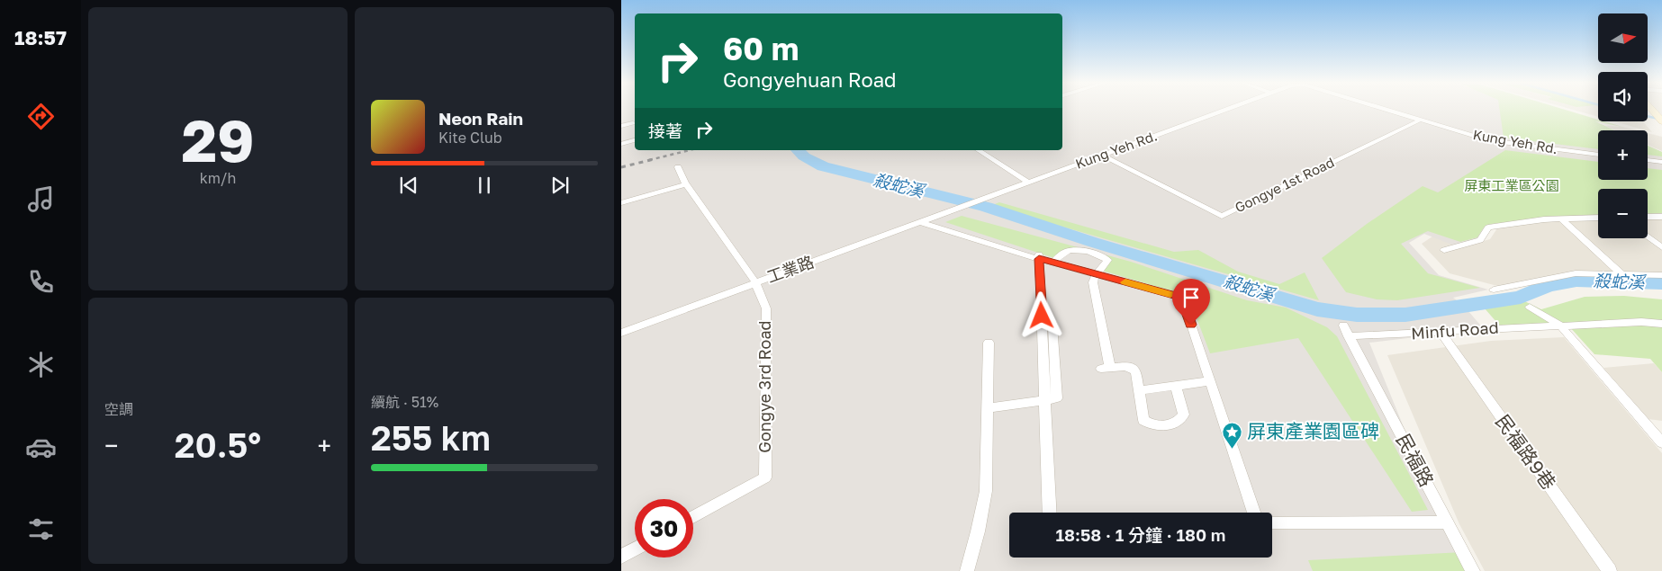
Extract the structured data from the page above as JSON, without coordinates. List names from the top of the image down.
{
  "streets": {
    "street": [
      "Kung Yeh Rd.",
      "Gongye 1st Road",
      "工業路",
      "Minfu Road",
      "Gongye 3rd Road",
      "民福路9巷",
      "民福路"
    ]
  },
  "crossings": [
    ["Kung Yeh Rd.", "Gongye 1st Road"],
    ["Kung Yeh Rd.", "工業路"],
    ["工業路", "Gongye 3rd Road"],
    ["Minfu Road", "民福路9巷"],
    ["Minfu Road", "民福路"]
  ],
  "water": ["殺蛇溪"],
  "parks": ["屏東工業區公園"],
  "places": {
    "place": ["屏東產業園區碑"]
  },
  "north": "right",
  "page": {
    "tabs": "18:57",
    "tile": [
      ["29", "km/h"],
      "空調",
      ["續航 · 51%", "255 km"]
    ],
    "map_buttons": ["+", "−"],
    "turn": ["60 m", "Gongyehuan Road"],
    "song": ["Neon Rain", "Kite Club"],
    "then": "接著",
    "heat": ["−", "20.5°", "+"],
    "limit": "30",
    "trip": "18:58 · 1 分鐘 · 180 m"
  }
}
